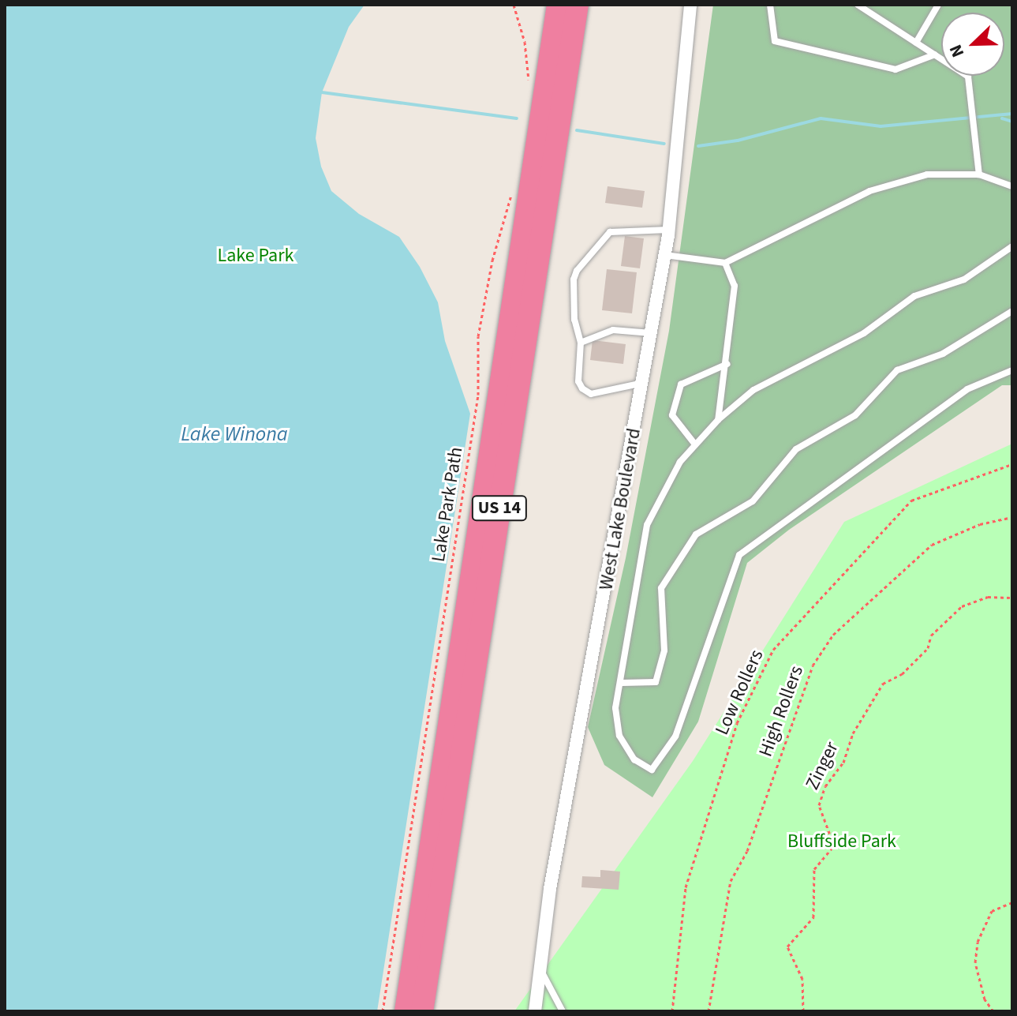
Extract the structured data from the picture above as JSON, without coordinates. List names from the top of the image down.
{
  "streets": {
    "highway": ["US 14"],
    "street": ["West Lake Boulevard"],
    "path": [
      "Lake Park Path",
      "Low Rollers",
      "High Rollers",
      "Zinger"
    ]
  },
  "water": ["Lake Winona"],
  "parks": ["Lake Park", "Bluffside Park"],
  "north": "bottom left"
}
